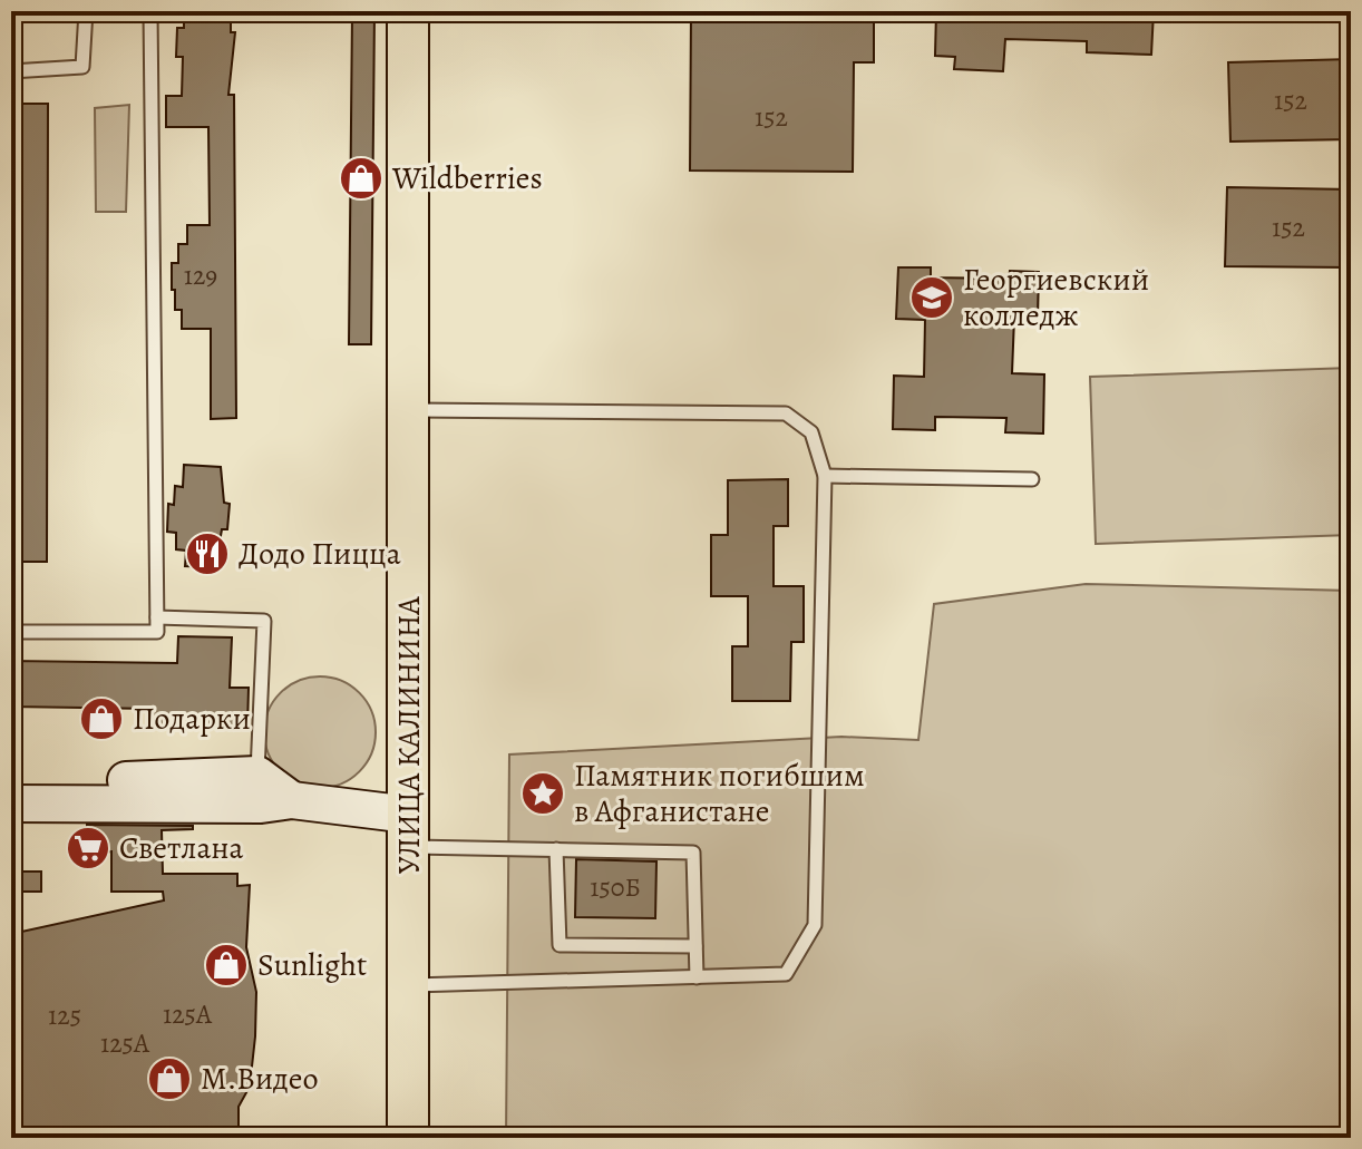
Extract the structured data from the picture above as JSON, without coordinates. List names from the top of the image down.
{
  "streets": {
    "main road": ["УЛИЦА КАЛИНИНА"]
  },
  "places": {
    "shop": [
      "Wildberries",
      "Подарки",
      "Sunlight",
      "М.Видео"
    ],
    "school or university": ["Георгиевский колледж"],
    "restaurant": ["Додо Пицца"],
    "place": ["Памятник погибшим в Афганистане"],
    "supermarket": ["Светлана"]
  },
  "house_numbers": [
    "152",
    "152",
    "152",
    "129",
    "150Б",
    "125А",
    "125",
    "125А"
  ]
}
